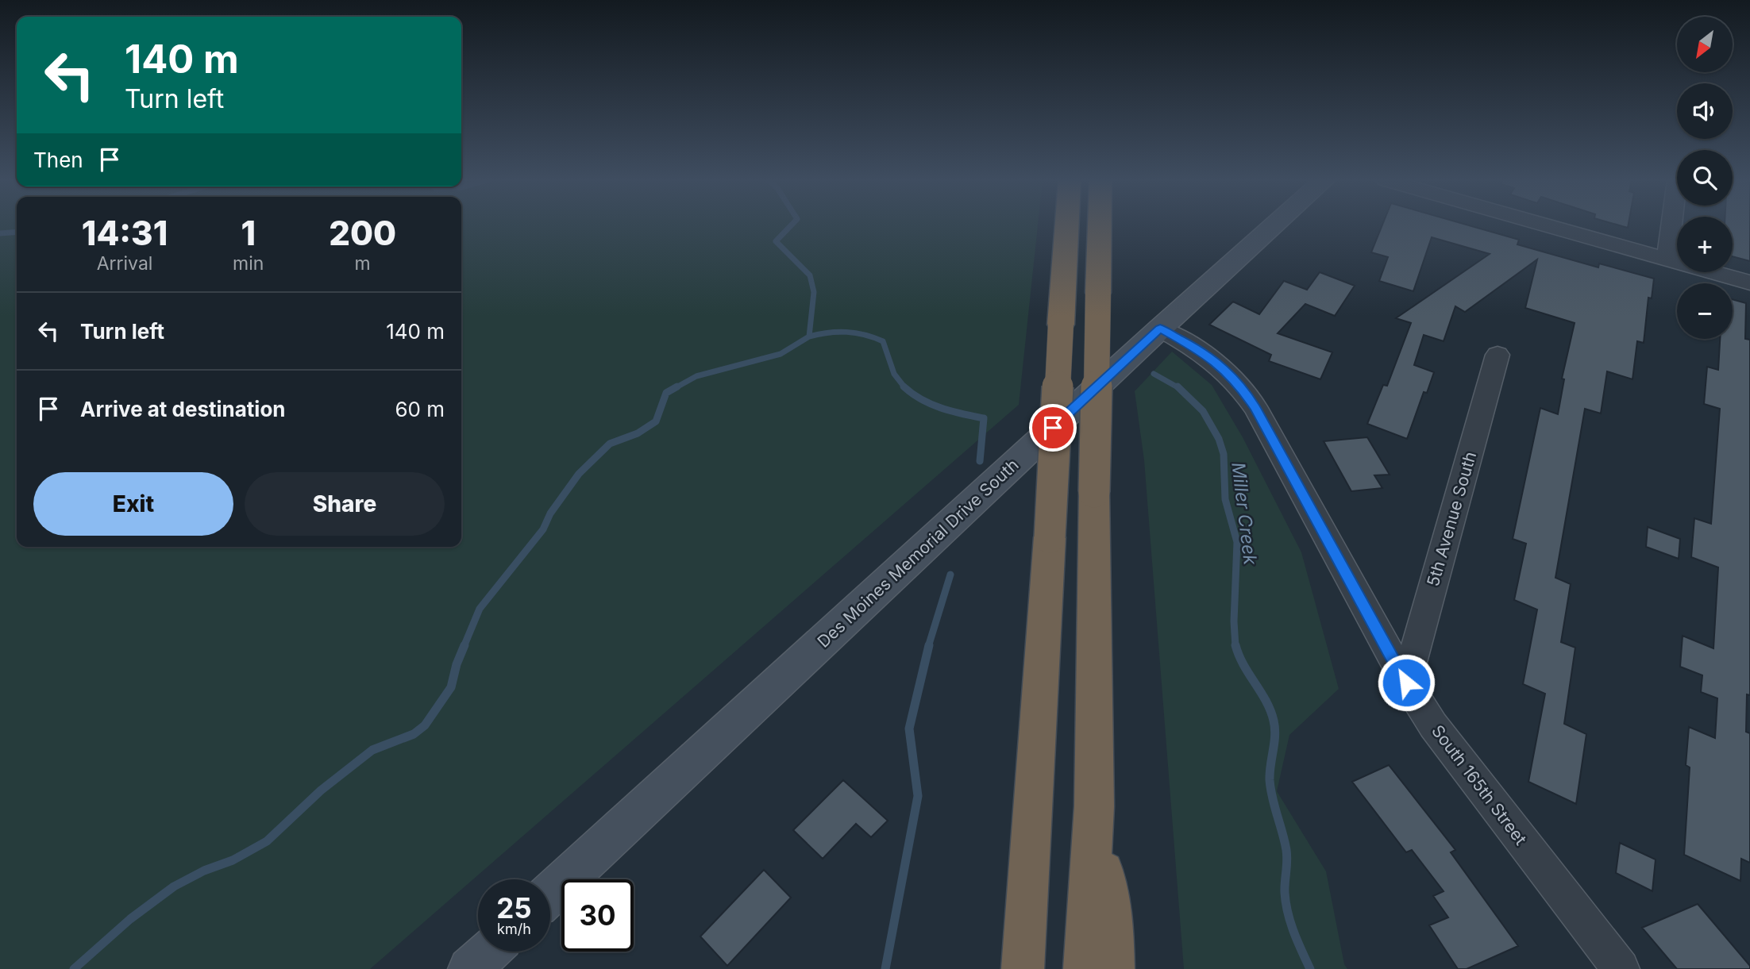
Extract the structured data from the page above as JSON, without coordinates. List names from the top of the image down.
{
  "streets": {
    "main road": ["Des Moines Memorial Drive South"],
    "street": ["5th Avenue South", "South 165th Street"]
  },
  "crossings": [
    ["5th Avenue South", "South 165th Street"],
    ["Des Moines Memorial Drive South", "South 165th Street"]
  ],
  "water": ["Miller Creek"],
  "north": "bottom left",
  "page": {
    "map_buttons": ["+", "−"],
    "turn": ["140 m", "Turn left"],
    "then": "Then",
    "eta": [
      "14:31",
      "Arrival",
      "1",
      "min",
      "200",
      "m"
    ],
    "list": [
      {
        "name": "Turn left",
        "value": "140 m"
      },
      {
        "name": "Arrive at destination",
        "value": "60 m"
      }
    ],
    "buttons": ["Exit", "Share"],
    "speed": "25 km/h",
    "limit": "30"
  }
}
